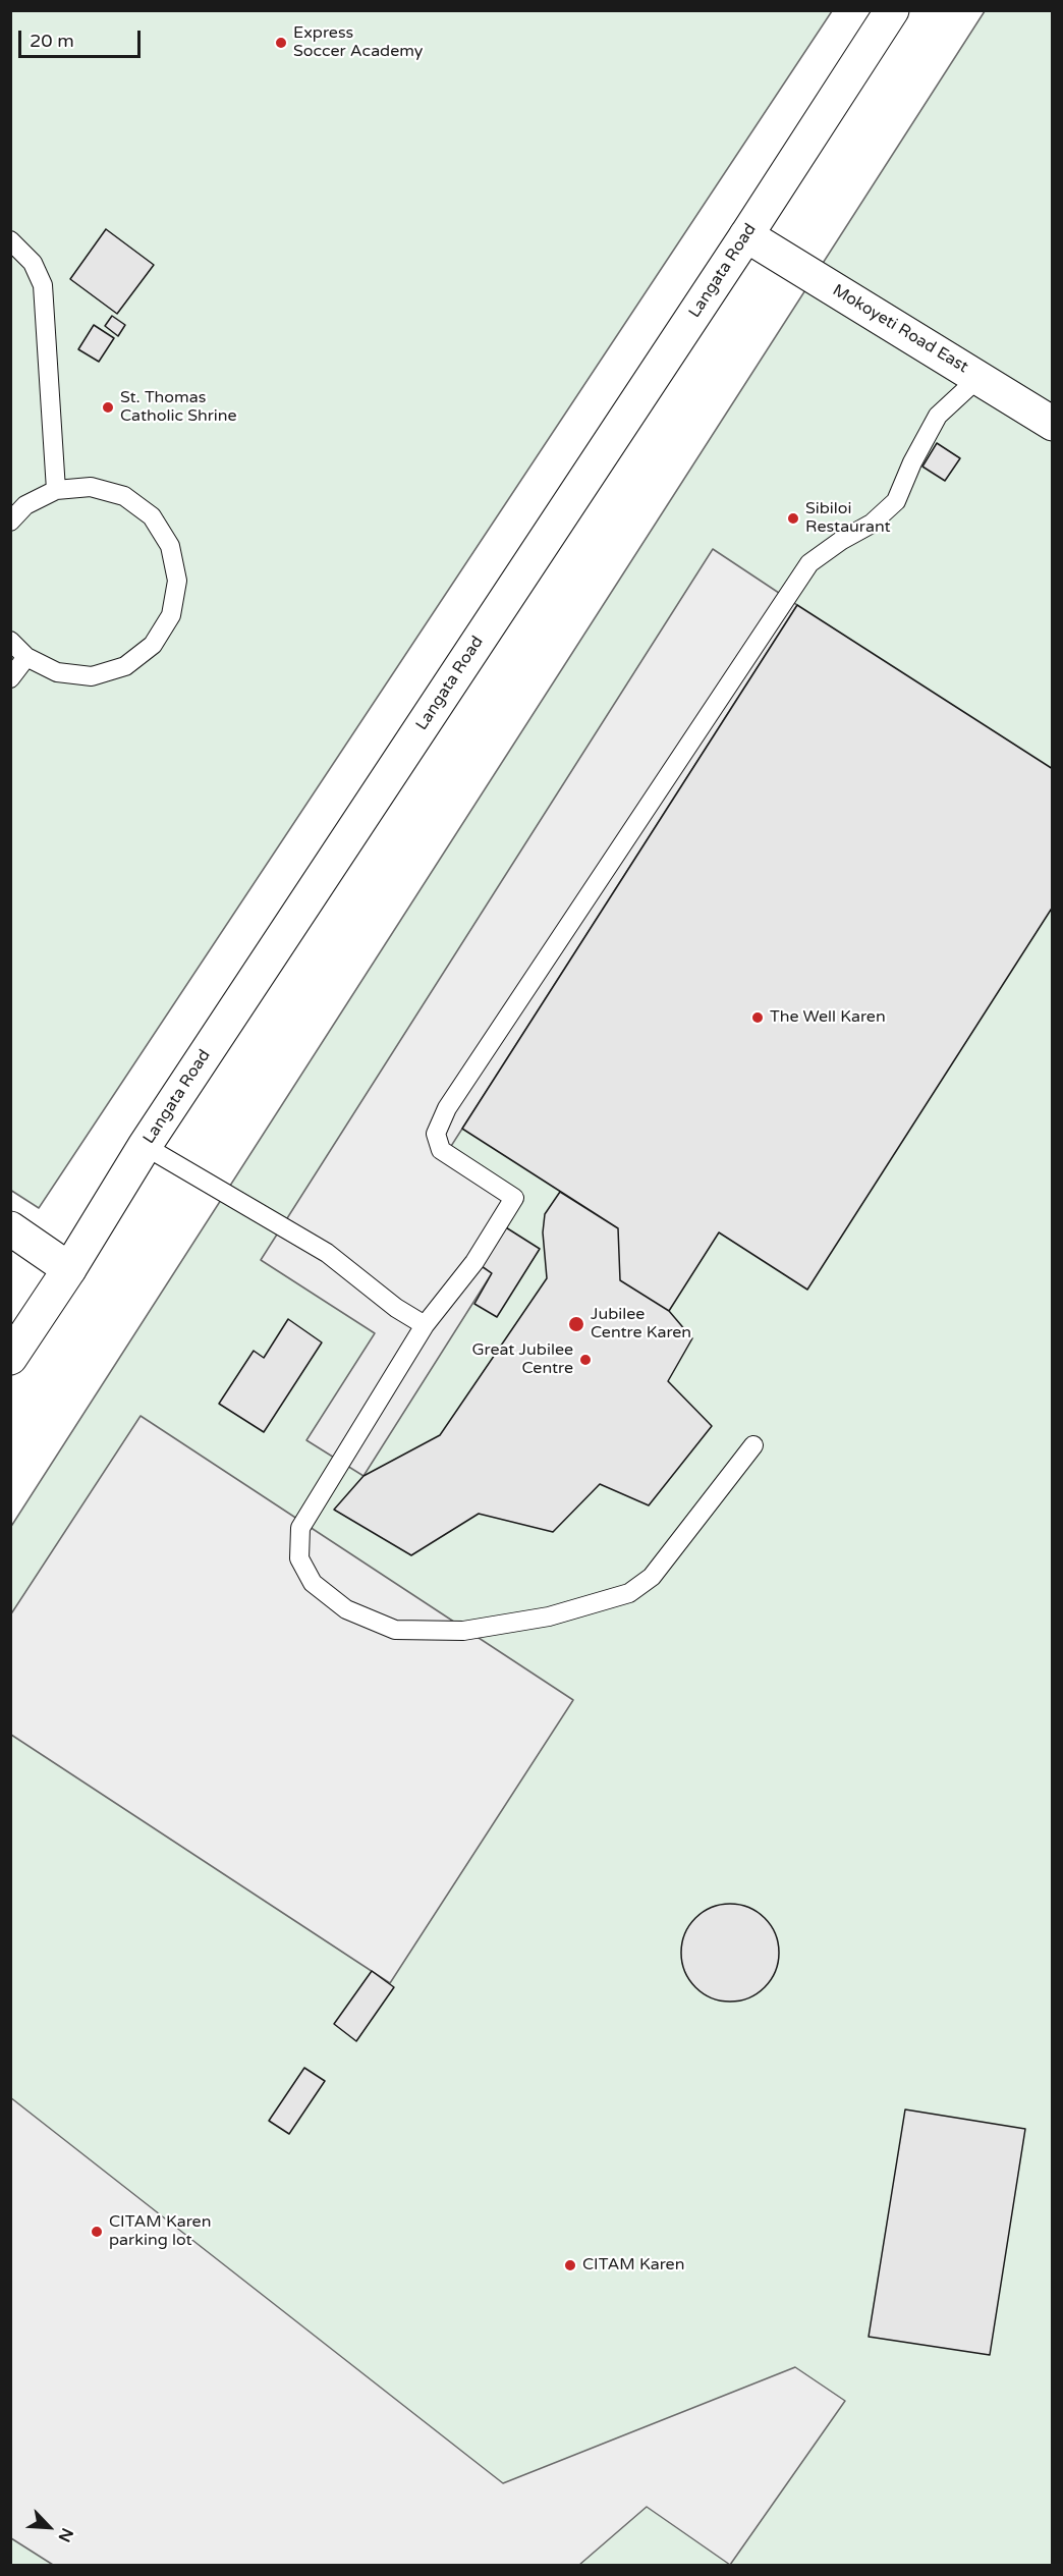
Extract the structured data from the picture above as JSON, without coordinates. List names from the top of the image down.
{
  "streets": {
    "main road": ["Langata Road", "Mokoyeti Road East"]
  },
  "crossings": [
    ["Langata Road", "Mokoyeti Road East"]
  ],
  "places": [
    "Express Soccer Academy",
    "St. Thomas Catholic Shrine",
    "Sibiloi Restaurant",
    "The Well Karen",
    "Jubilee Centre Karen",
    "Great Jubilee Centre",
    "CITAM Karen parking lot",
    "CITAM Karen"
  ],
  "scale_bar": "20 m",
  "north": "bottom right"
}
